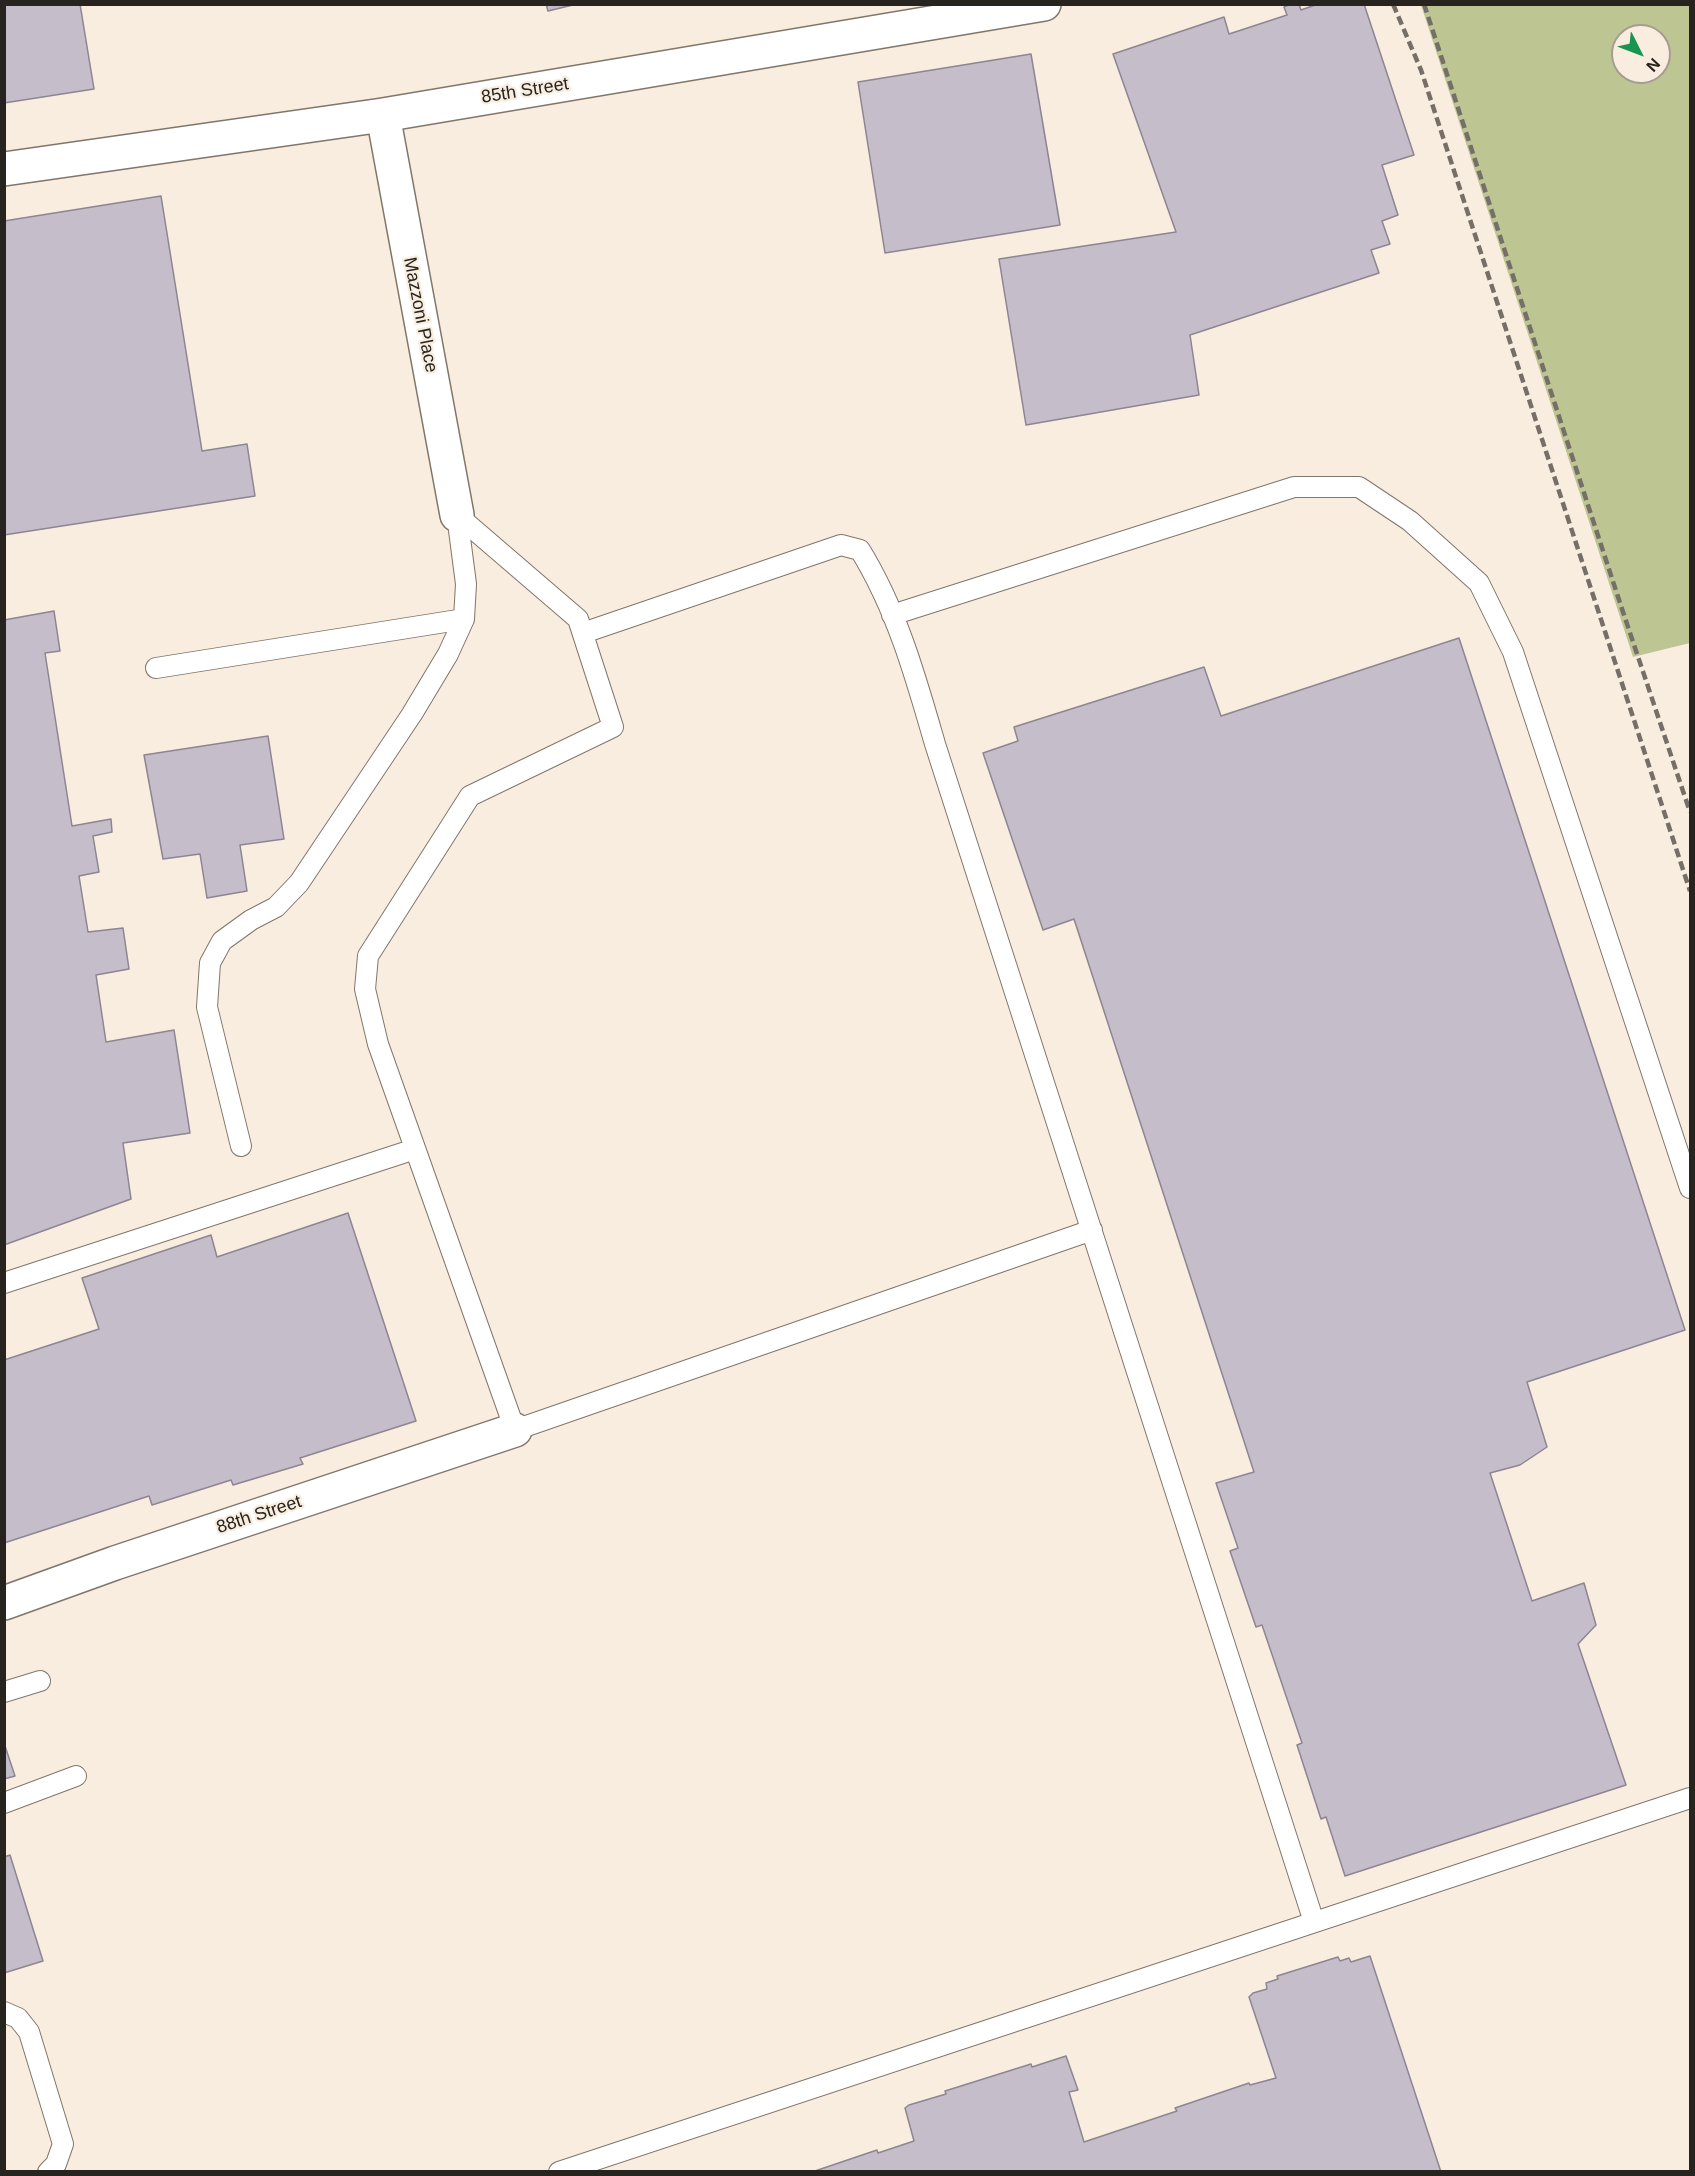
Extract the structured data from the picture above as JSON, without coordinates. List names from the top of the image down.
{
  "streets": {
    "street": ["85th Street", "Mazzoni Place", "88th Street"]
  },
  "crossings": [
    ["85th Street", "Mazzoni Place"]
  ],
  "north": "bottom right"
}
